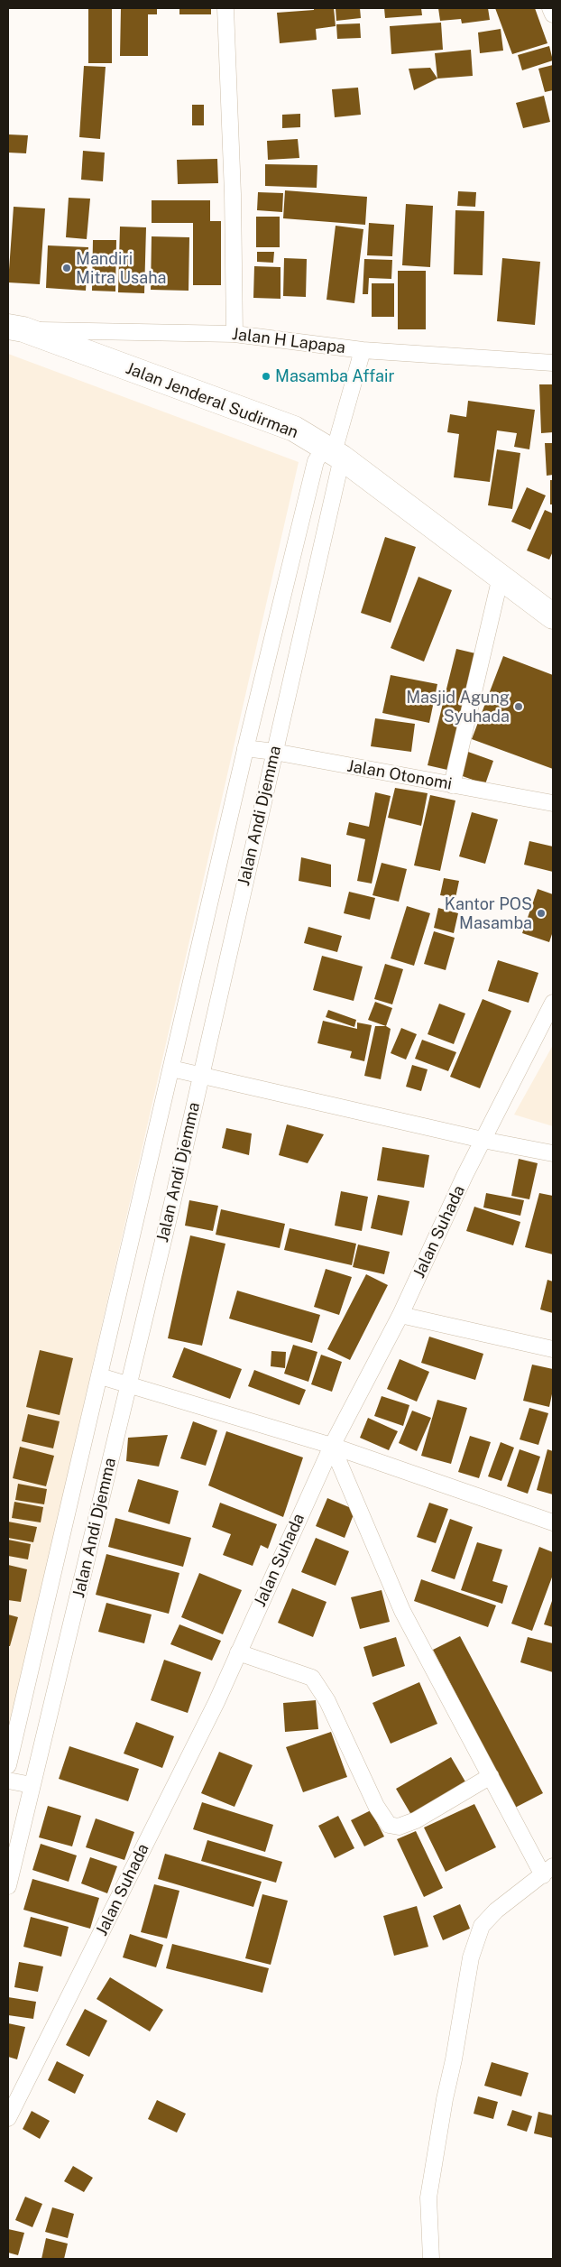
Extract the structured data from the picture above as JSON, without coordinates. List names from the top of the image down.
{
  "streets": {
    "highway": ["Jalan Jenderal Sudirman"],
    "street": [
      "Jalan H Lapapa",
      "Jalan Otonomi",
      "Jalan Andi Djemma",
      "Jalan Suhada"
    ]
  },
  "crossings": [
    ["Jalan H Lapapa", "Jalan Jenderal Sudirman"],
    ["Jalan Jenderal Sudirman", "Jalan Andi Djemma"],
    ["Jalan Otonomi", "Jalan Andi Djemma"]
  ],
  "places": [
    "Mandiri Mitra Usaha",
    "Masamba Affair",
    "Masjid Agung Syuhada",
    "Kantor POS Masamba"
  ]
}
